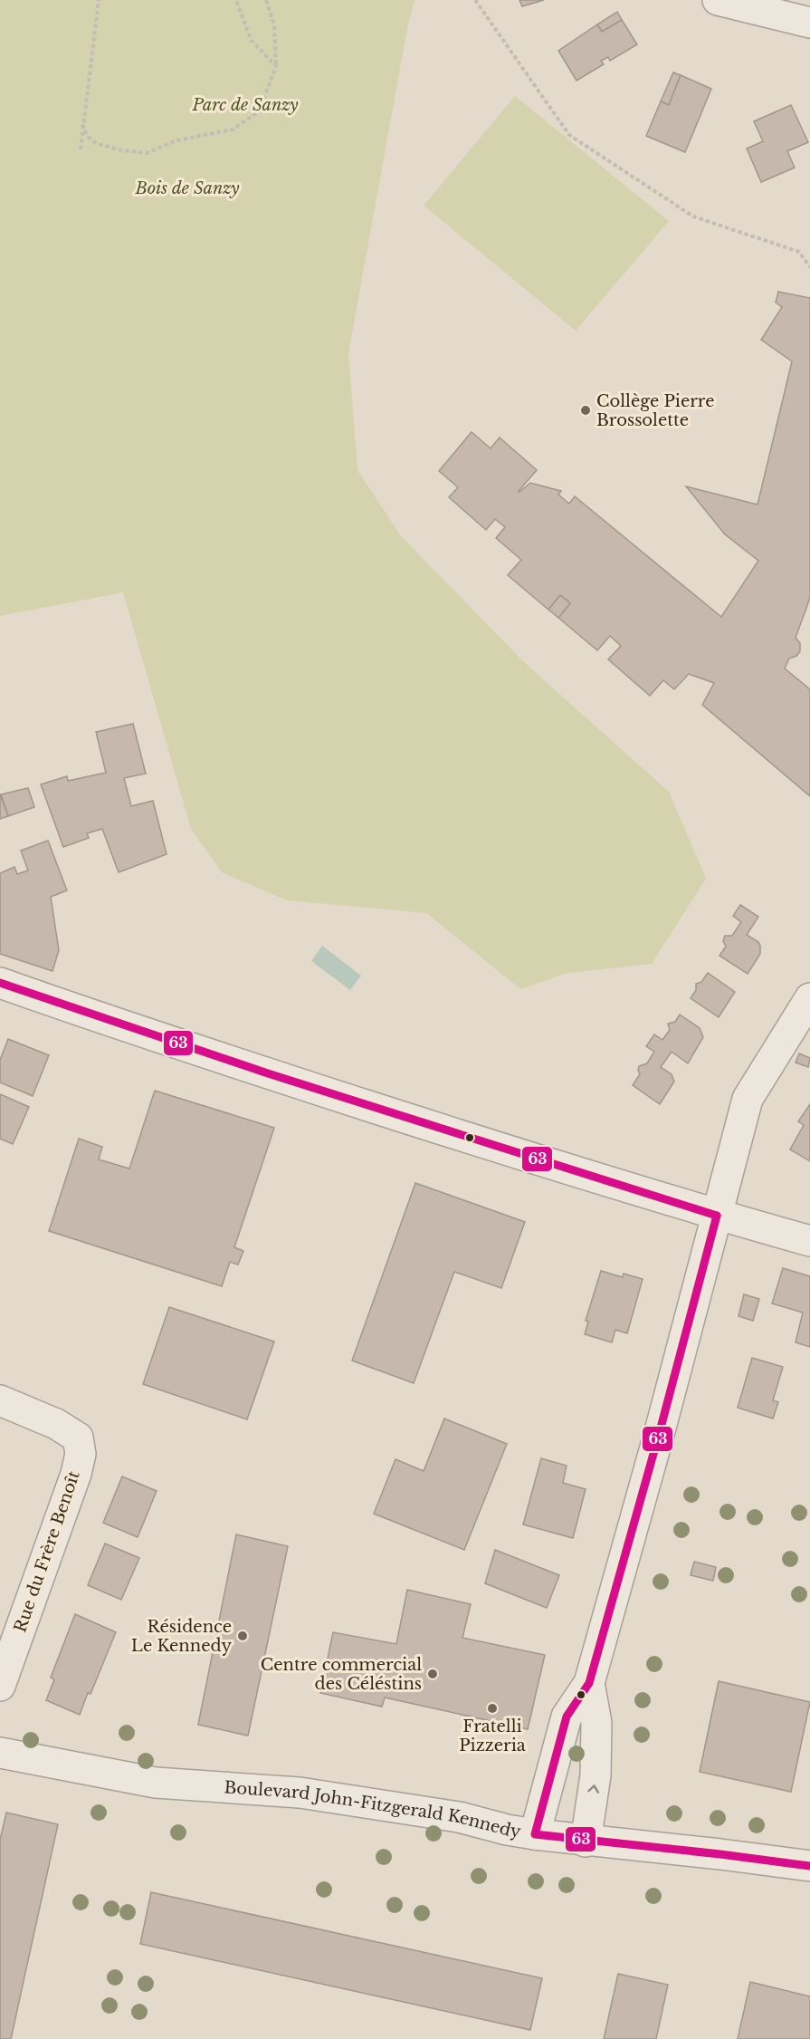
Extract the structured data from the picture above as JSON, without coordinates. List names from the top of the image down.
{
  "streets": {
    "street": ["Rue du Frère Benoît", "Boulevard John-Fitzgerald Kennedy"]
  },
  "parks": ["Parc de Sanzy", "Bois de Sanzy"],
  "places": [
    "Collège Pierre Brossolette",
    "Résidence Le Kennedy",
    "Centre commercial des Céléstins",
    "Fratelli Pizzeria"
  ],
  "lines": ["transit line 63"]
}
